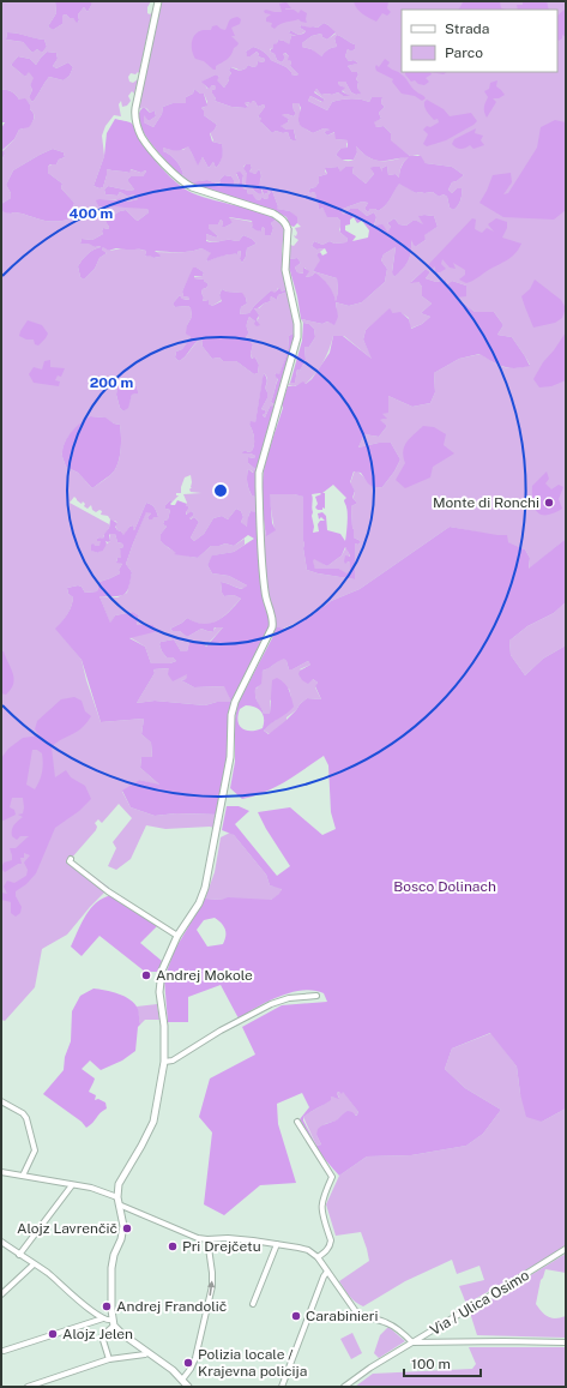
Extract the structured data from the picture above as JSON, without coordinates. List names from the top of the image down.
{
  "streets": {
    "street": ["Via / Ulica Osimo"]
  },
  "parks": ["Bosco Dolinach"],
  "places": [
    "Monte di Ronchi",
    "Andrej Mokole",
    "Alojz Lavrenčič",
    "Pri Drejčetu",
    "Andrej Frandolič",
    "Carabinieri",
    "Alojz Jelen",
    "Polizia locale / Krajevna policija"
  ],
  "legend": ["Strada", "Parco"],
  "scale_bar": "100 m",
  "rings": ["400 m", "200 m"]
}
